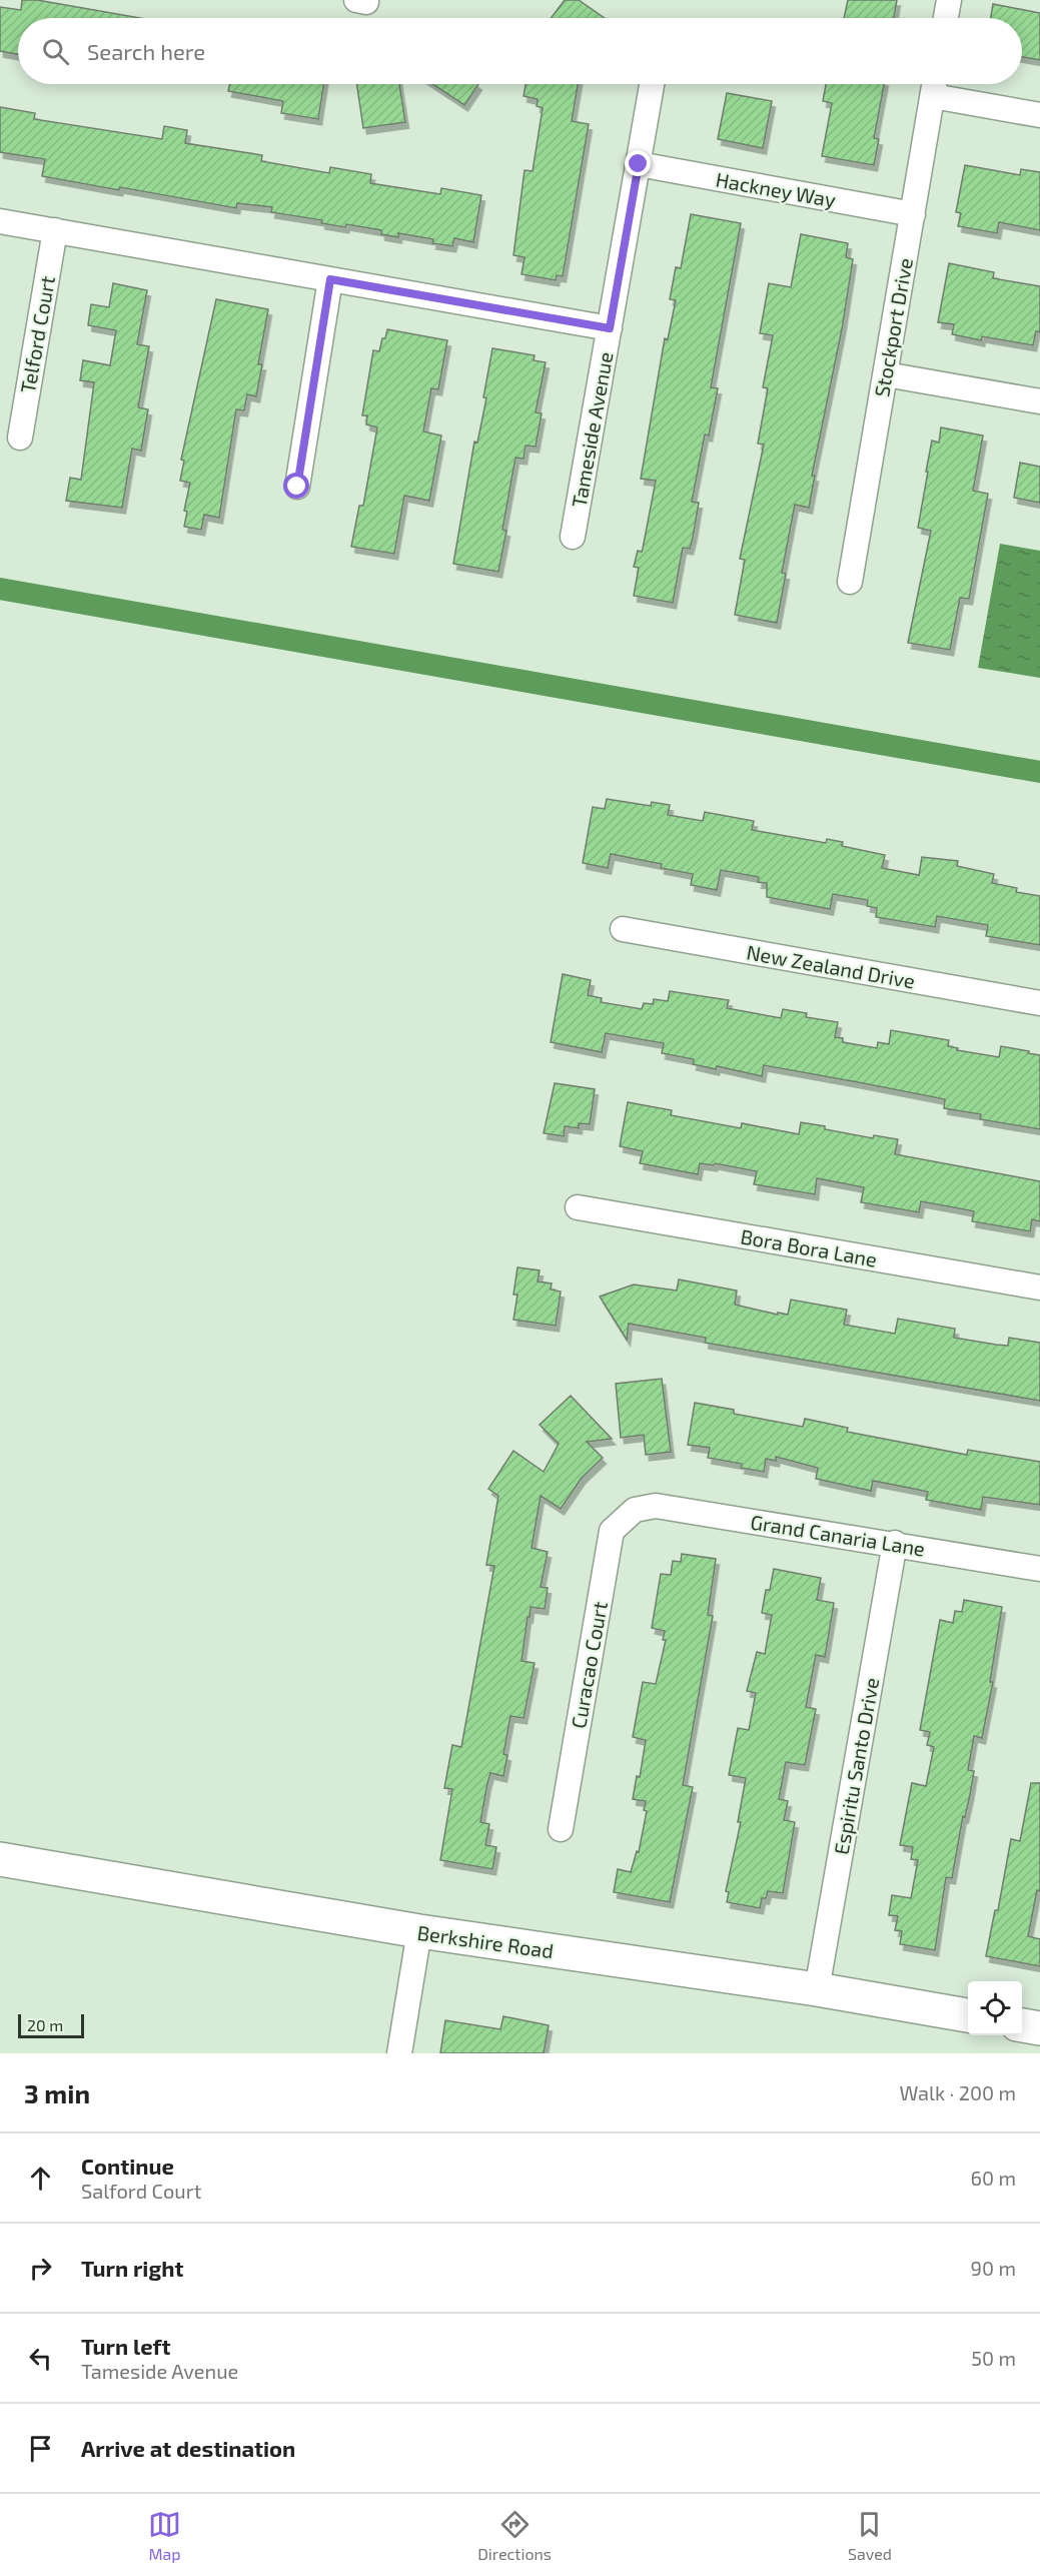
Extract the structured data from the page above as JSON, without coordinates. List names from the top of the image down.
{
  "streets": {
    "street": [
      "Hackney Way",
      "Stockport Drive",
      "Telford Court",
      "Tameside Avenue",
      "New Zealand Drive",
      "Bora Bora Lane",
      "Grand Canaria Lane",
      "Curacao Court",
      "Espiritu Santo Drive",
      "Berkshire Road"
    ]
  },
  "crossings": [
    ["Hackney Way", "Stockport Drive"],
    ["Hackney Way", "Tameside Avenue"],
    ["Grand Canaria Lane", "Curacao Court"],
    ["Grand Canaria Lane", "Espiritu Santo Drive"],
    ["Espiritu Santo Drive", "Berkshire Road"]
  ],
  "scale_bar": "20 m",
  "page": {
    "search": "Search here",
    "scale": "20 m",
    "heading": ["3 min", "Walk · 200 m"],
    "list": [
      ["Continue", "Salford Court", "60 m"],
      ["Turn right", "90 m"],
      ["Turn left", "Tameside Avenue", "50 m"],
      "Arrive at destination"
    ],
    "nav": ["Map", "Directions", "Saved"]
  }
}
